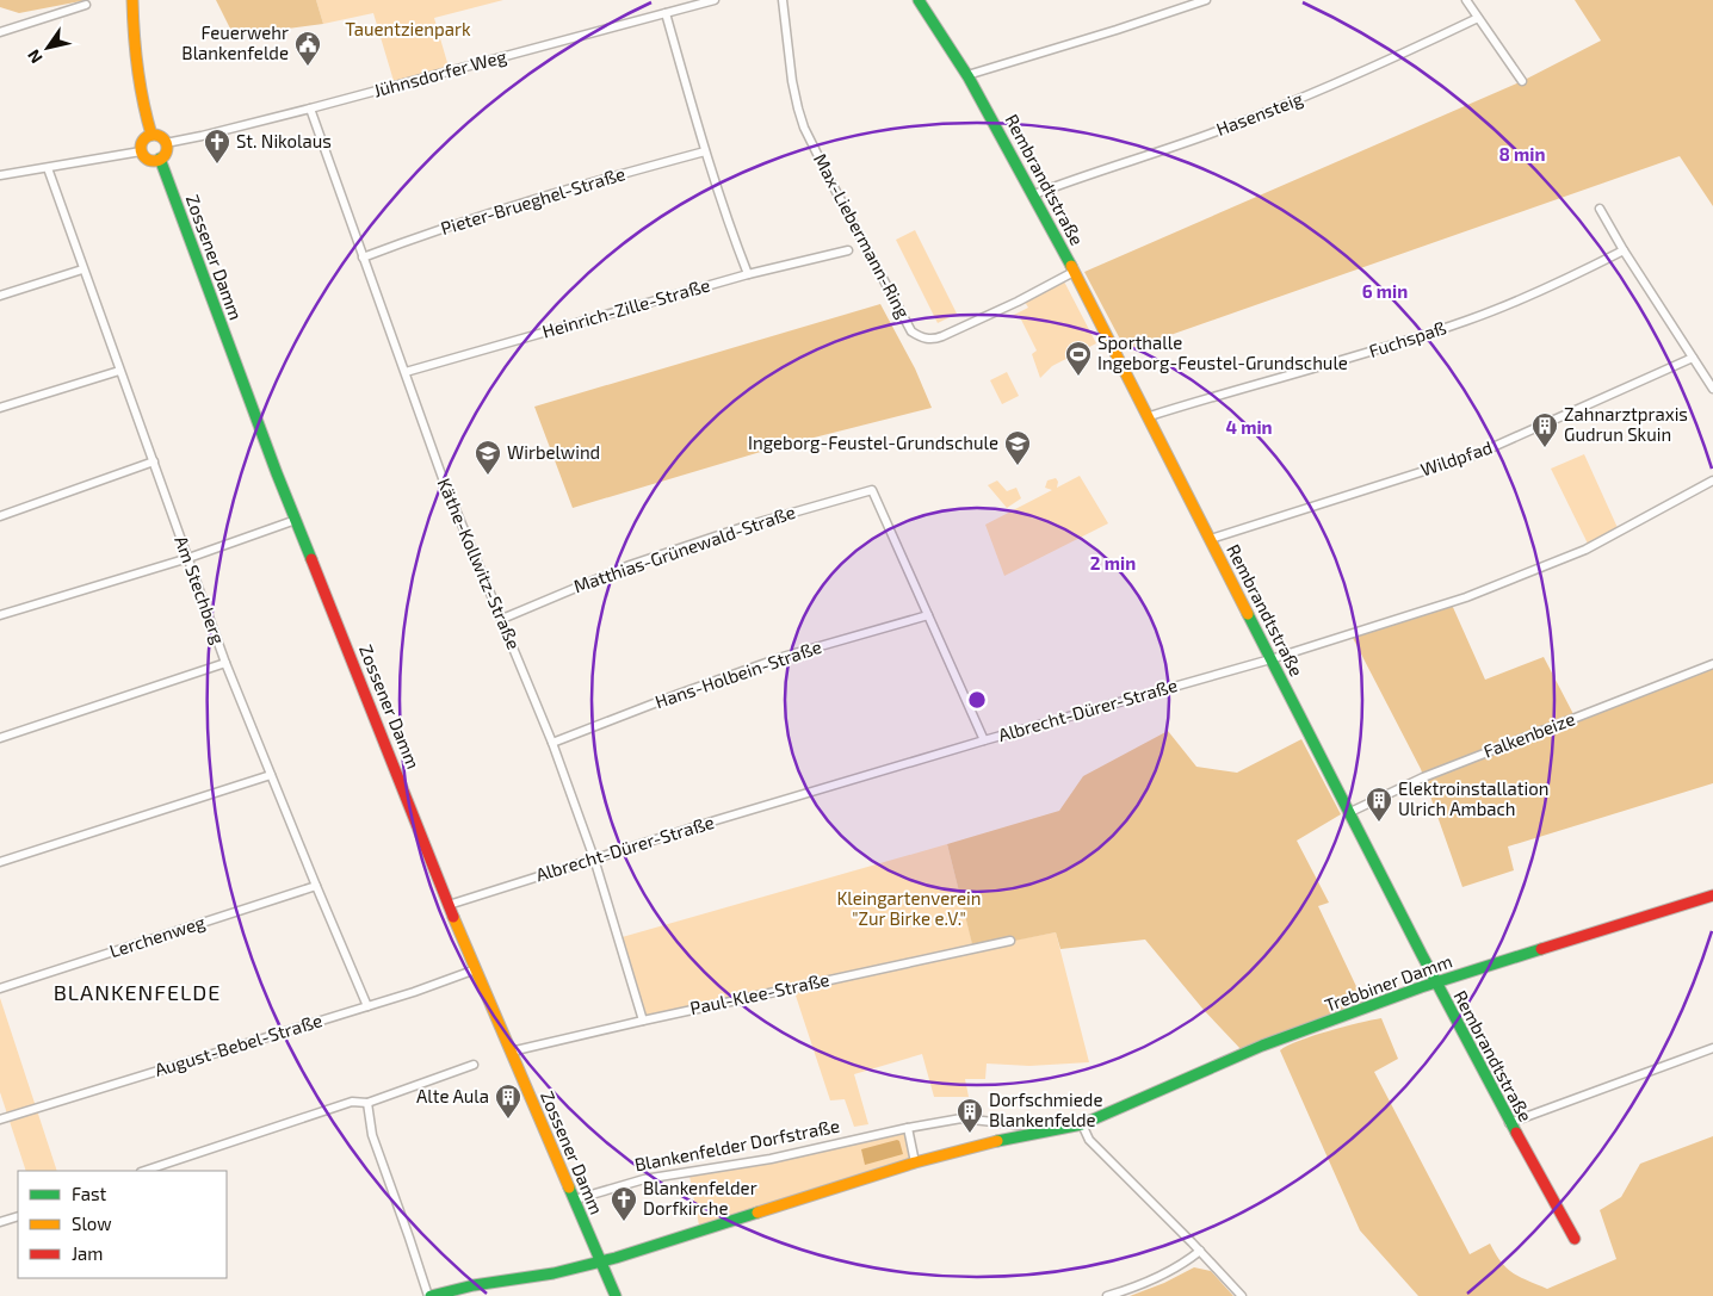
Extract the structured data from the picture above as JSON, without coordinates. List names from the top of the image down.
{
  "streets": {
    "main road": [
      "Rembrandtstraße",
      "Zossener Damm",
      "Trebbiner Damm",
      "Blankenfelder Dorfstraße"
    ],
    "street": [
      "Jühnsdorfer Weg",
      "Hasensteig",
      "Pieter-Brueghel-Straße",
      "Max-Liebermann-Ring",
      "Heinrich-Zille-Straße",
      "Fuchspaß",
      "Wildpfad",
      "Matthias-Grünewald-Straße",
      "Käthe-Kollwitz-Straße",
      "Am Stechberg",
      "Hans-Holbein-Straße",
      "Albrecht-Dürer-Straße",
      "Falkenbeize",
      "Lerchenweg",
      "Paul-Klee-Straße",
      "August-Bebel-Straße"
    ]
  },
  "crossings": [
    ["Jühnsdorfer Weg", "Zossener Damm"],
    ["Jühnsdorfer Weg", "Käthe-Kollwitz-Straße"],
    ["Hasensteig", "Rembrandtstraße"],
    ["Rembrandtstraße", "Max-Liebermann-Ring"],
    ["Rembrandtstraße", "Fuchspaß"],
    ["Rembrandtstraße", "Wildpfad"],
    ["Rembrandtstraße", "Albrecht-Dürer-Straße"],
    ["Rembrandtstraße", "Falkenbeize"],
    ["Rembrandtstraße", "Trebbiner Damm"],
    ["Pieter-Brueghel-Straße", "Käthe-Kollwitz-Straße"],
    ["Zossener Damm", "Albrecht-Dürer-Straße"],
    ["Zossener Damm", "Paul-Klee-Straße"],
    ["Zossener Damm", "August-Bebel-Straße"],
    ["Zossener Damm", "Blankenfelder Dorfstraße"],
    ["Heinrich-Zille-Straße", "Käthe-Kollwitz-Straße"],
    ["Matthias-Grünewald-Straße", "Käthe-Kollwitz-Straße"],
    ["Matthias-Grünewald-Straße", "Hans-Holbein-Straße"],
    ["Käthe-Kollwitz-Straße", "Hans-Holbein-Straße"],
    ["Käthe-Kollwitz-Straße", "Albrecht-Dürer-Straße"],
    ["Käthe-Kollwitz-Straße", "Paul-Klee-Straße"],
    ["Am Stechberg", "Lerchenweg"],
    ["Am Stechberg", "August-Bebel-Straße"],
    ["Trebbiner Damm", "Blankenfelder Dorfstraße"]
  ],
  "districts": ["BLANKENFELDE"],
  "parks": ["Tauentzienpark", "Kleingartenverein \"Zur Birke e.V.\""],
  "places": {
    "public building": ["Feuerwehr Blankenfelde"],
    "church": ["St. Nikolaus", "Blankenfelder Dorfkirche"],
    "sports": ["Sporthalle Ingeborg-Feustel-Grundschule"],
    "building": [
      "Zahnarztpraxis Gudrun Skuin",
      "Elektroinstallation Ulrich Ambach",
      "Alte Aula",
      "Dorfschmiede Blankenfelde"
    ],
    "school or university": ["Ingeborg-Feustel-Grundschule", "Wirbelwind"]
  },
  "legend": ["Fast", "Slow", "Jam"],
  "north": "bottom left",
  "rings": [
    "8 min",
    "6 min",
    "4 min",
    "2 min"
  ]
}
